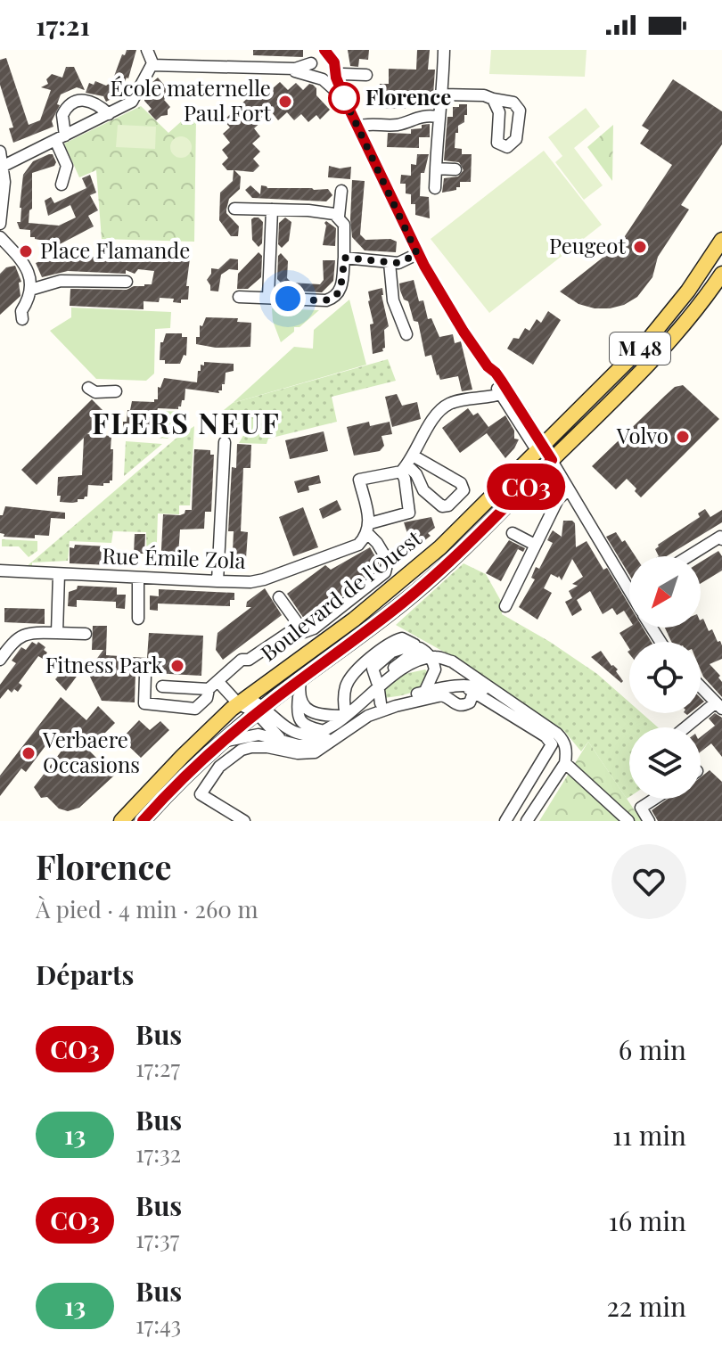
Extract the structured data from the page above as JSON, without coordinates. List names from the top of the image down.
{
  "streets": {
    "main road": ["M 48", "Boulevard de l'Ouest"],
    "street": ["Rue Émile Zola"]
  },
  "crossings": [
    ["M 48", "Boulevard de l'Ouest"]
  ],
  "districts": ["FLERS NEUF"],
  "places": [
    "Florence",
    "École maternelle Paul Fort",
    "Peugeot",
    "Place Flamande",
    "Volvo",
    "Fitness Park",
    "Verbaere Occasions"
  ],
  "lines": ["bus line CO3"],
  "north": "bottom left",
  "page": {
    "status": "17:21",
    "on_map": "CO3",
    "heading": [
      ["Florence", "À pied · 4 min · 260 m"],
      "Départs"
    ],
    "list": [
      {
        "mark": "CO3",
        "name": "Bus",
        "note": "17:27",
        "value": "6 min"
      },
      {
        "mark": "13",
        "name": "Bus",
        "note": "17:32",
        "value": "11 min"
      },
      {
        "mark": "CO3",
        "name": "Bus",
        "note": "17:37",
        "value": "16 min"
      },
      {
        "mark": "13",
        "name": "Bus",
        "note": "17:43",
        "value": "22 min"
      }
    ]
  }
}
